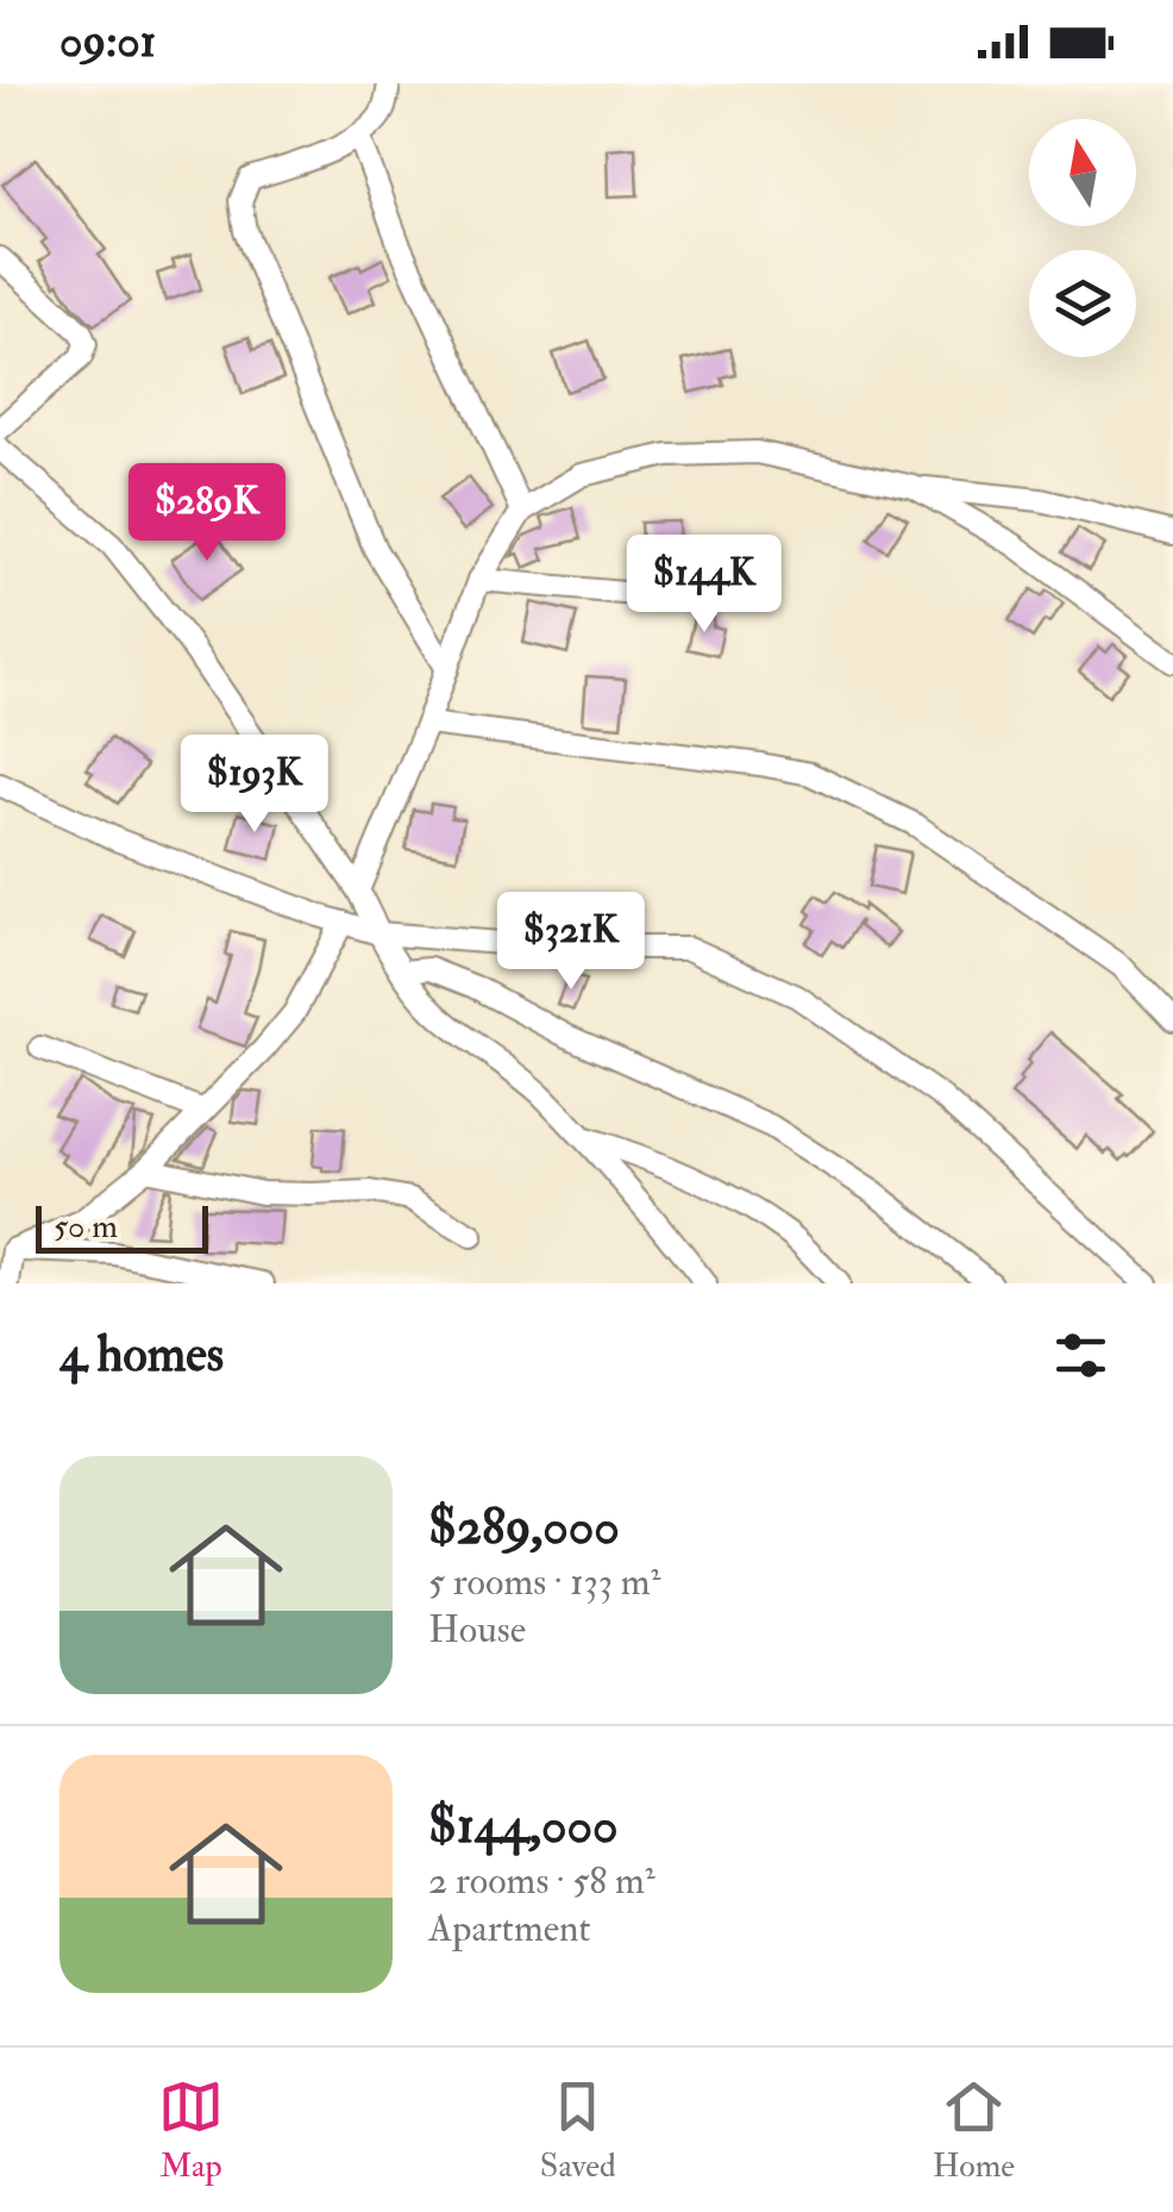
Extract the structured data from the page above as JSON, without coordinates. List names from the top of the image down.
{
  "scale_bar": "50 m",
  "north": "top",
  "page": {
    "status": "09:01",
    "price": [
      "$289K",
      "$144K",
      "$193K",
      "$321K"
    ],
    "scale": "50 m",
    "heading": "4 homes",
    "list": [
      {
        "name": "$289,000",
        "note": "5 rooms · 133 m² · House"
      },
      {
        "name": "$144,000",
        "note": "2 rooms · 58 m² · Apartment"
      }
    ],
    "tabs": ["Map", "Saved", "Home"]
  }
}
